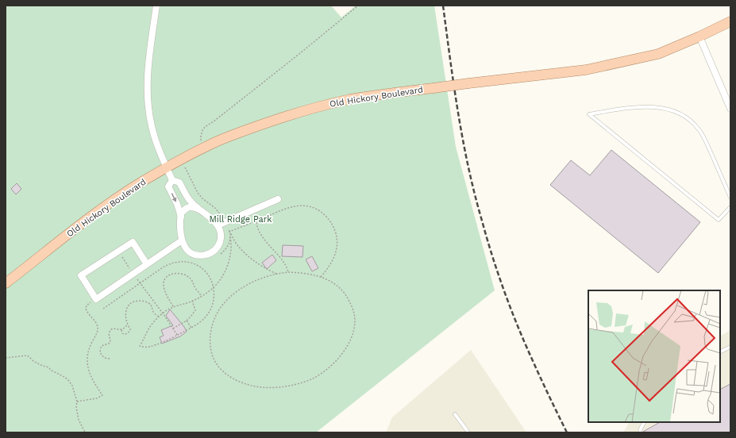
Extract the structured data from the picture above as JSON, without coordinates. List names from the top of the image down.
{
  "streets": {
    "main road": ["Old Hickory Boulevard"]
  },
  "parks": ["Mill Ridge Park"]
}
